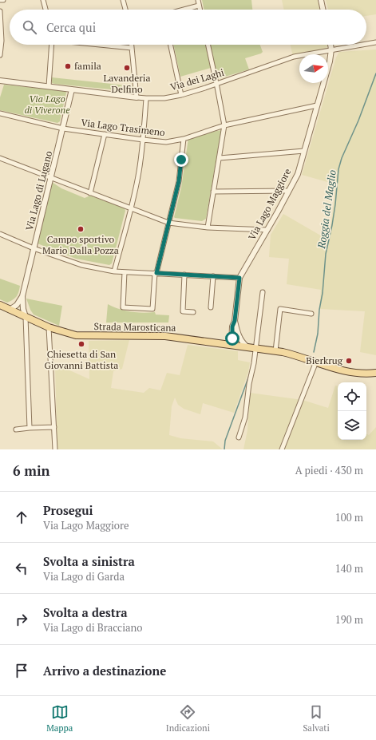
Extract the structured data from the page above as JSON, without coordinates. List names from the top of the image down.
{
  "streets": {
    "main road": ["Strada Marosticana"],
    "street": [
      "Via dei Laghi",
      "Via Lago Trasimeno",
      "Via Lago di Lugano",
      "Via Lago Maggiore"
    ]
  },
  "crossings": [
    ["Via dei Laghi", "Via Lago di Lugano"],
    ["Via dei Laghi", "Via Lago Maggiore"],
    ["Via Lago Trasimeno", "Via Lago di Lugano"],
    ["Via Lago Trasimeno", "Via Lago Maggiore"],
    ["Via Lago di Lugano", "Strada Marosticana"],
    ["Via Lago Maggiore", "Strada Marosticana"]
  ],
  "water": ["Roggia del Maglio"],
  "parks": ["Via Lago di Viverone"],
  "places": [
    "famila",
    "Lavanderia Delfino",
    "Campo sportivo Mario Dalla Pozza",
    "Chiesetta di San Giovanni Battista",
    "Bierkrug"
  ],
  "north": "right",
  "page": {
    "search": "Cerca qui",
    "heading": ["6 min", "A piedi · 430 m"],
    "list": [
      ["Prosegui", "Via Lago Maggiore", "100 m"],
      ["Svolta a sinistra", "Via Lago di Garda", "140 m"],
      ["Svolta a destra", "Via Lago di Bracciano", "190 m"],
      "Arrivo a destinazione"
    ],
    "nav": ["Mappa", "Indicazioni", "Salvati"]
  }
}
